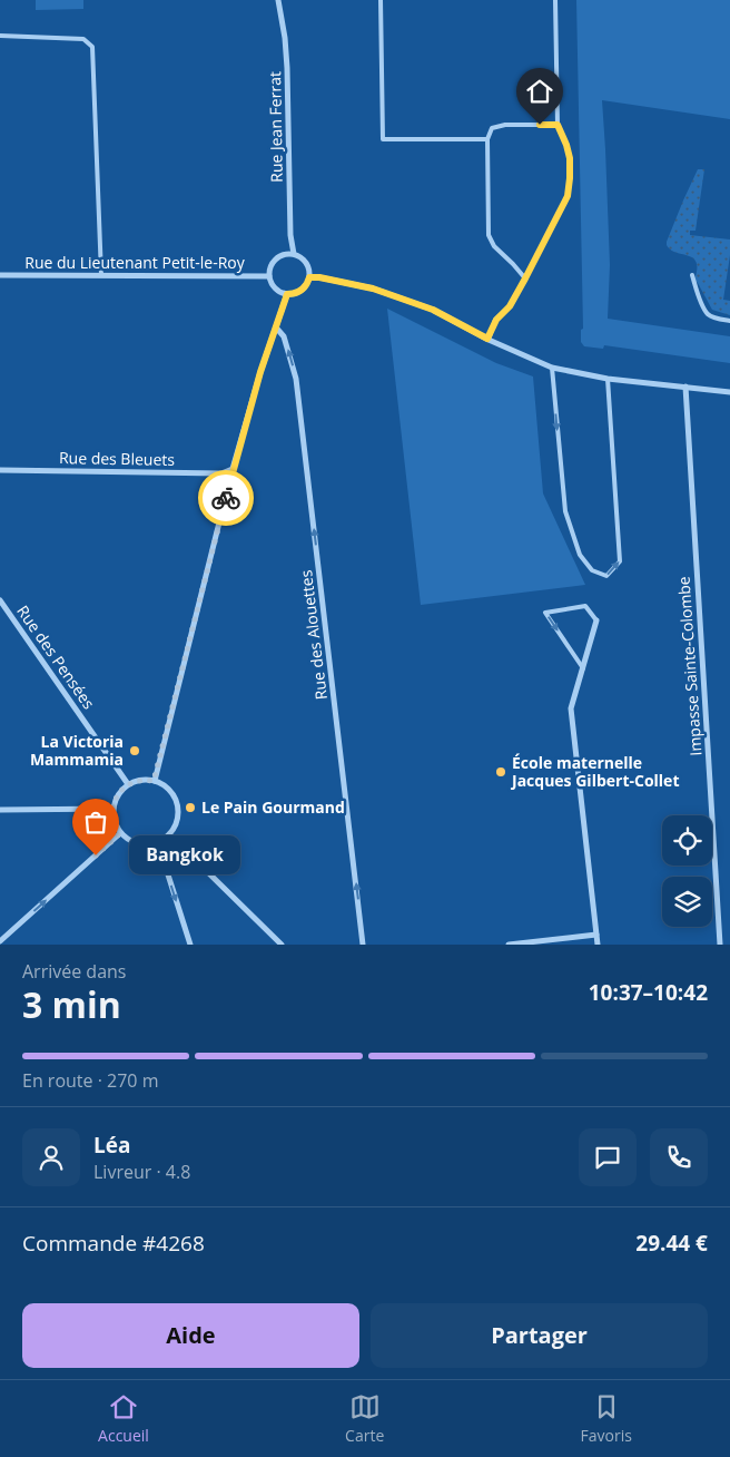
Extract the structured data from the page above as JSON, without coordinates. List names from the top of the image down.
{
  "streets": {
    "street": [
      "Rue Jean Ferrat",
      "Rue du Lieutenant Petit-le-Roy",
      "Rue des Bleuets",
      "Rue des Alouettes",
      "Rue des Pensées",
      "Impasse Sainte-Colombe"
    ]
  },
  "crossings": [
    ["Rue Jean Ferrat", "Rue du Lieutenant Petit-le-Roy"]
  ],
  "one_way": ["Rue des Alouettes"],
  "places": [
    "La Victoria Mammamia",
    "École maternelle Jacques Gilbert-Collet",
    "Le Pain Gourmand",
    "Bangkok"
  ],
  "page": {
    "bubble": "Bangkok",
    "heading": ["3 min", "Arrivée dans", "10:37–10:42"],
    "panel": [
      "Léa",
      "Livreur · 4.8",
      "Commande #4268",
      "29.44 €"
    ],
    "bar": "En route · 270 m",
    "buttons": ["Aide", "Partager"],
    "tabs": ["Accueil", "Carte", "Favoris"]
  }
}
